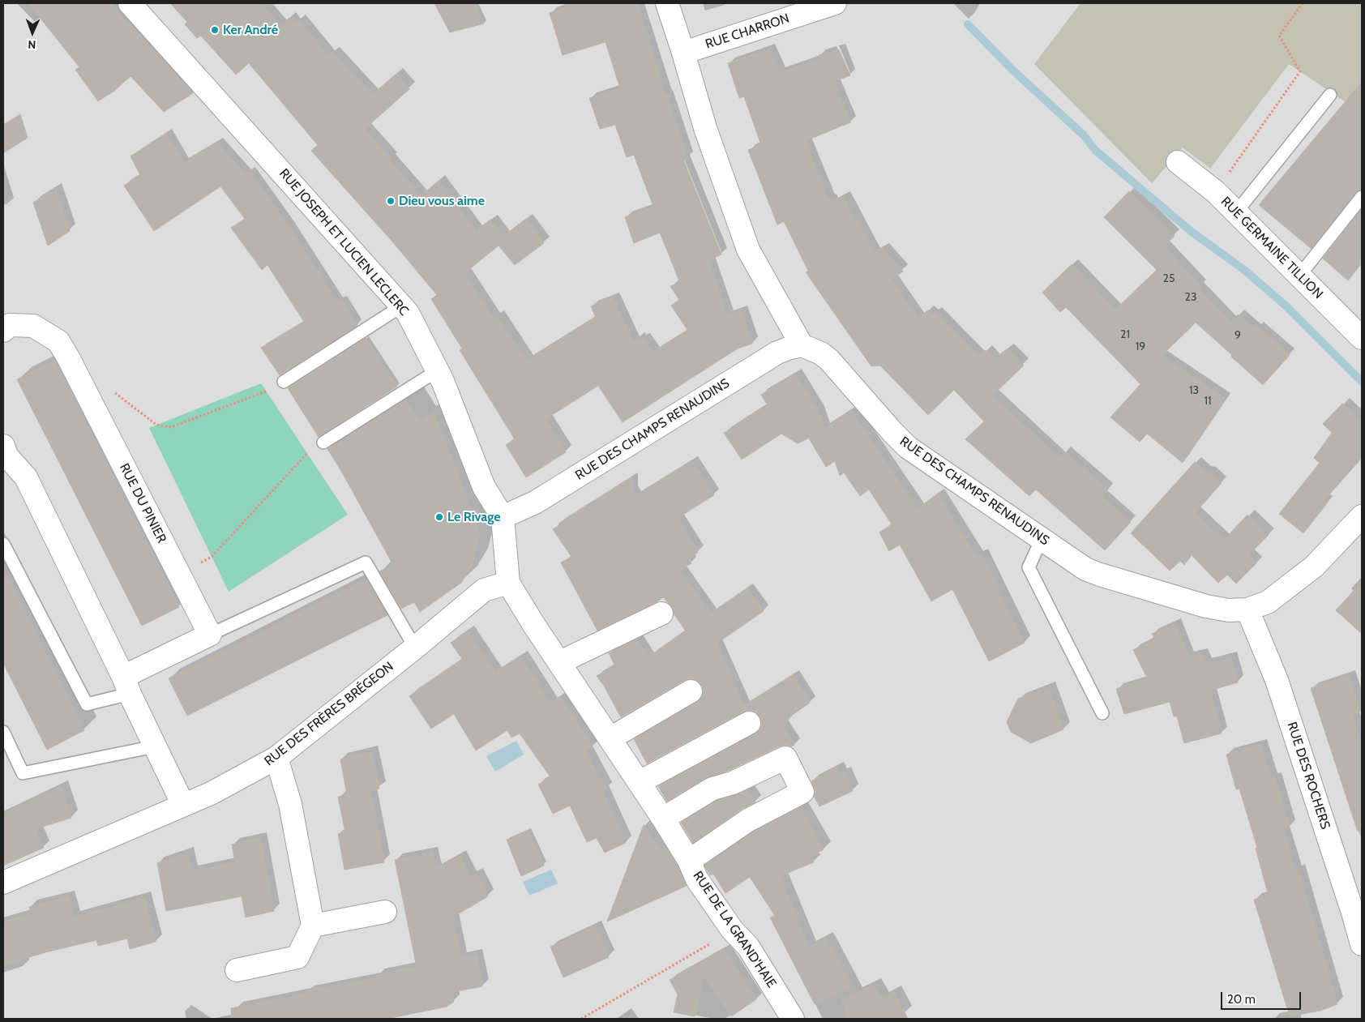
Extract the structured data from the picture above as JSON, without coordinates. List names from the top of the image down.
{
  "streets": {
    "street": [
      "RUE CHARRON",
      "RUE JOSEPH ET LUCIEN LECLERC",
      "RUE GERMAINE TILLION",
      "RUE DES CHAMPS RENAUDINS",
      "RUE DU PINIER",
      "RUE DES FRÈRES BRÉGEON",
      "RUE DES ROCHERS",
      "RUE DE LA GRAND'HAIE"
    ]
  },
  "crossings": [
    ["RUE JOSEPH ET LUCIEN LECLERC", "RUE DES CHAMPS RENAUDINS"],
    ["RUE JOSEPH ET LUCIEN LECLERC", "RUE DE LA GRAND'HAIE"],
    ["RUE DES CHAMPS RENAUDINS", "RUE DES ROCHERS"],
    ["RUE DES CHAMPS RENAUDINS", "RUE DE LA GRAND'HAIE"],
    ["RUE DES FRÈRES BRÉGEON", "RUE DE LA GRAND'HAIE"]
  ],
  "places": ["Ker André", "Dieu vous aime", "Le Rivage"],
  "house_numbers": [
    "25",
    "23",
    "21",
    "9",
    "19",
    "13",
    "11"
  ],
  "scale_bar": "20 m",
  "north": "bottom"
}
